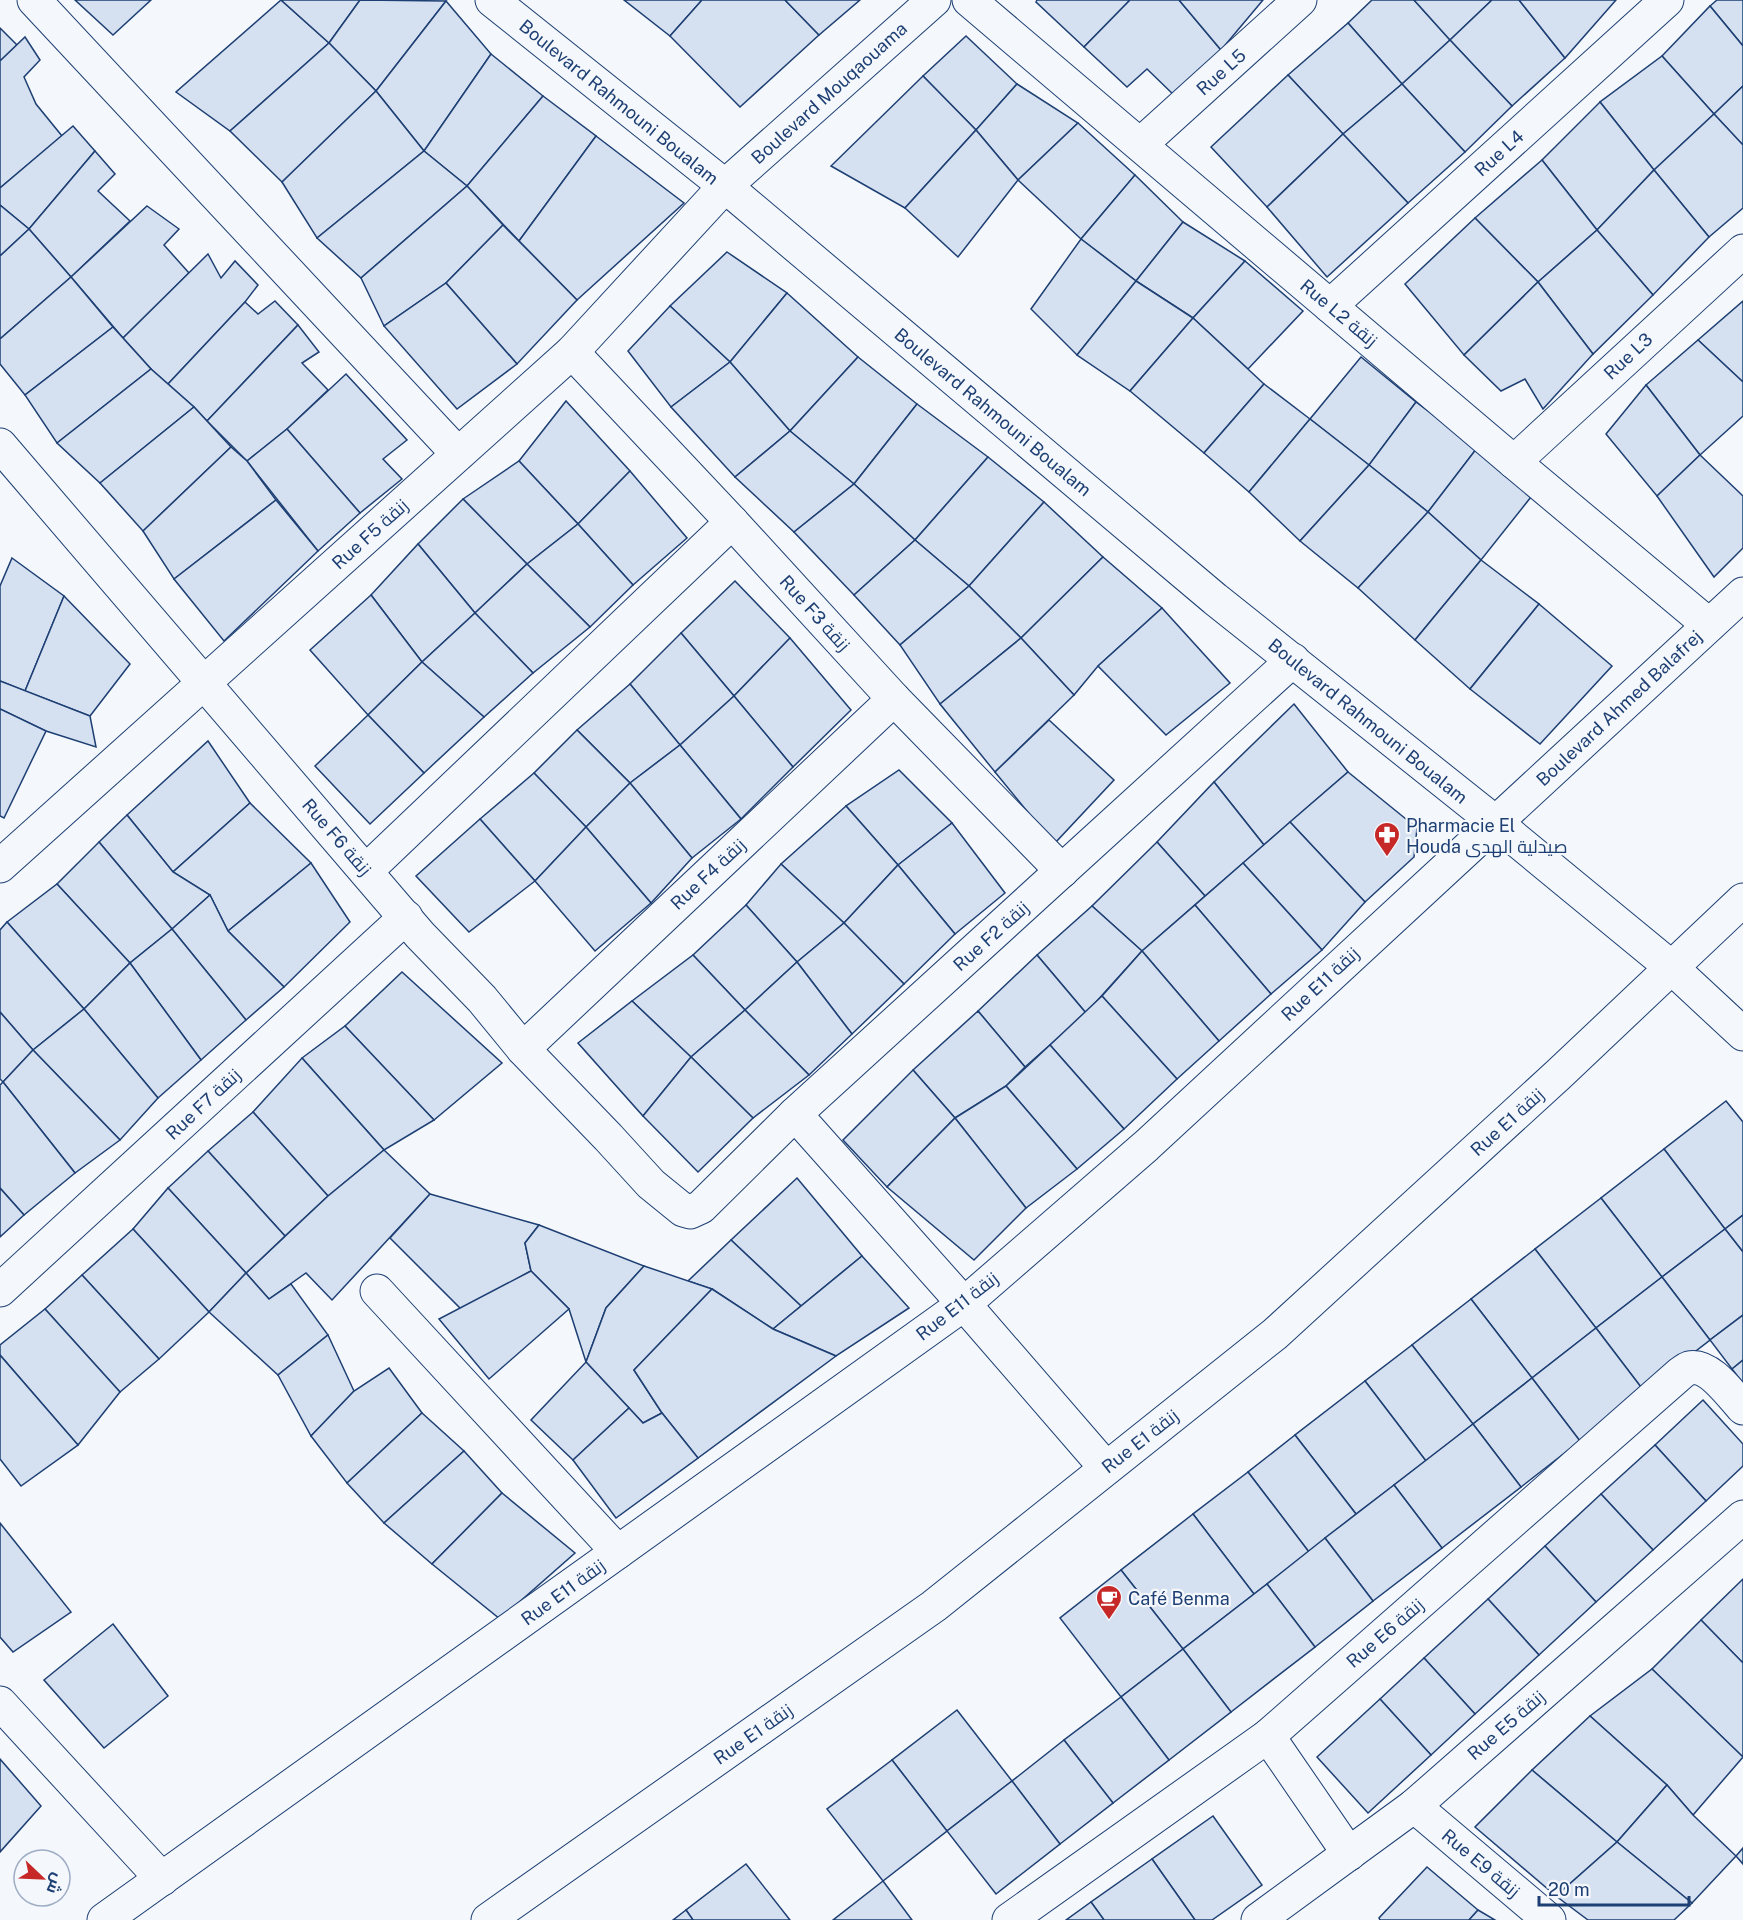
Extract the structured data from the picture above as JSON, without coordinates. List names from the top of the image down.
{
  "streets": {
    "street": [
      "Rue L5",
      "Boulevard Mouqaouama",
      "Boulevard Rahmouni Boualam",
      "Rue L4",
      "Rue L2 زنقة",
      "Rue L3",
      "Rue F5 زنقة",
      "Rue F3 زنقة",
      "Boulevard Ahmed Balafrej",
      "Rue F6 زنقة",
      "Rue F4 زنقة",
      "Rue F2 زنقة",
      "Rue E11 زنقة",
      "Rue F7 زنقة",
      "Rue E1 زنقة",
      "Rue E6 زنقة",
      "Rue E5 زنقة",
      "Rue E9 زنقة"
    ]
  },
  "crossings": [
    ["Rue L5", "Rue L2 زنقة"],
    ["Boulevard Mouqaouama", "Boulevard Rahmouni Boualam"],
    ["Boulevard Mouqaouama", "Rue F5 زنقة"],
    ["Boulevard Rahmouni Boualam", "Rue F5 زنقة"],
    ["Boulevard Rahmouni Boualam", "Boulevard Ahmed Balafrej"],
    ["Boulevard Rahmouni Boualam", "Rue F2 زنقة"],
    ["Boulevard Rahmouni Boualam", "Rue E11 زنقة"],
    ["Rue L4", "Rue L2 زنقة"],
    ["Rue L2 زنقة", "Rue L3"],
    ["Rue L2 زنقة", "Boulevard Ahmed Balafrej"],
    ["Rue F5 زنقة", "Rue F3 زنقة"],
    ["Rue F5 زنقة", "Rue F6 زنقة"],
    ["Rue F3 زنقة", "Rue F4 زنقة"],
    ["Rue F3 زنقة", "Rue F2 زنقة"],
    ["Boulevard Ahmed Balafrej", "Rue E11 زنقة"],
    ["Rue F6 زنقة", "Rue F4 زنقة"],
    ["Rue F6 زنقة", "Rue F2 زنقة"],
    ["Rue F6 زنقة", "Rue F7 زنقة"],
    ["Rue E5 زنقة", "Rue E9 زنقة"]
  ],
  "places": {
    "pharmacy": ["Pharmacie El Houda صيدلية الهدى"],
    "cafe": ["Café Benma"]
  },
  "scale_bar": "20 m",
  "north": "bottom right"
}
